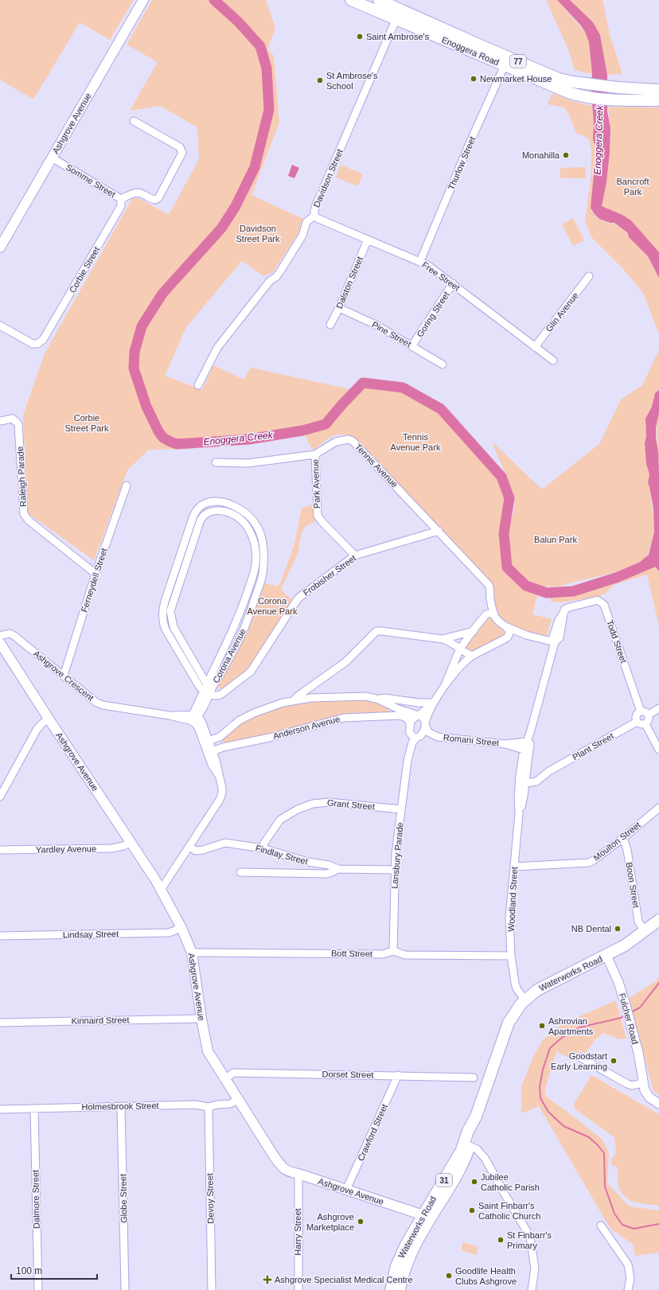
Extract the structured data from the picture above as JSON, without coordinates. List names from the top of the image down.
{
  "streets": {
    "main road": [
      "Enoggera Road",
      "77",
      "Ashgrove Avenue",
      "Waterworks Road",
      "31"
    ],
    "street": [
      "Thurlow Street",
      "Davidson Street",
      "Somme Street",
      "Corbie Street",
      "Free Street",
      "Dalston Street",
      "Glin Avenue",
      "Goring Street",
      "Pine Street",
      "Tennis Avenue",
      "Raleigh Parade",
      "Park Avenue",
      "Frobisher Street",
      "Ferneydell Street",
      "Todd Street",
      "Corona Avenue",
      "Ashgrove Crescent",
      "Anderson Avenue",
      "Romani Street",
      "Plant Street",
      "Grant Street",
      "Moulton Street",
      "Yardley Avenue",
      "Findlay Street",
      "Lansbury Parade",
      "Boon Street",
      "Woodland Street",
      "Lindsay Street",
      "Bott Street",
      "Fulcher Road",
      "Kinnaird Street",
      "Dorset Street",
      "Holmesbrook Street",
      "Crawford Street",
      "Globe Street",
      "Devoy Street",
      "Dalmore Street",
      "Harry Street"
    ]
  },
  "crossings": [
    ["Enoggera Road", "Thurlow Street"],
    ["Enoggera Road", "Davidson Street"],
    ["Ashgrove Avenue", "Somme Street"],
    ["Ashgrove Avenue", "Yardley Avenue"],
    ["Ashgrove Avenue", "Lindsay Street"],
    ["Ashgrove Avenue", "Bott Street"],
    ["Ashgrove Avenue", "Waterworks Road"],
    ["Ashgrove Avenue", "Kinnaird Street"],
    ["Ashgrove Avenue", "Dorset Street"],
    ["Ashgrove Avenue", "Holmesbrook Street"],
    ["Ashgrove Avenue", "Crawford Street"],
    ["Ashgrove Avenue", "Harry Street"],
    ["Thurlow Street", "Free Street"],
    ["Davidson Street", "Free Street"],
    ["Somme Street", "Corbie Street"],
    ["Free Street", "Dalston Street"],
    ["Free Street", "Glin Avenue"],
    ["Free Street", "Goring Street"],
    ["Dalston Street", "Pine Street"],
    ["Goring Street", "Pine Street"],
    ["Tennis Avenue", "Park Avenue"],
    ["Tennis Avenue", "Frobisher Street"],
    ["Raleigh Parade", "Ferneydell Street"],
    ["Park Avenue", "Frobisher Street"],
    ["Frobisher Street", "Corona Avenue"],
    ["Ferneydell Street", "Ashgrove Crescent"],
    ["Todd Street", "Plant Street"],
    ["Todd Street", "Woodland Street"],
    ["Corona Avenue", "Ashgrove Crescent"],
    ["Anderson Avenue", "Romani Street"],
    ["Anderson Avenue", "Lansbury Parade"],
    ["Romani Street", "Lansbury Parade"],
    ["Romani Street", "Woodland Street"],
    ["Plant Street", "Woodland Street"],
    ["Grant Street", "Findlay Street"],
    ["Grant Street", "Lansbury Parade"],
    ["Moulton Street", "Boon Street"],
    ["Moulton Street", "Woodland Street"],
    ["Findlay Street", "Lansbury Parade"],
    ["Lansbury Parade", "Bott Street"],
    ["Boon Street", "Waterworks Road"],
    ["Woodland Street", "Bott Street"],
    ["Woodland Street", "Waterworks Road"],
    ["Waterworks Road", "Fulcher Road"],
    ["Dorset Street", "Crawford Street"],
    ["Holmesbrook Street", "Globe Street"],
    ["Holmesbrook Street", "Devoy Street"],
    ["Holmesbrook Street", "Dalmore Street"]
  ],
  "water": ["Enoggera Creek"],
  "parks": [
    "Bancroft Park",
    "Davidson Street Park",
    "Corbie Street Park",
    "Tennis Avenue Park",
    "Balun Park",
    "Corona Avenue Park"
  ],
  "places": {
    "other": [
      "Saint Ambrose's",
      "Newmarket House",
      "St Ambrose's School",
      "Monahilla",
      "NB Dental",
      "Ashrovian Apartments",
      "Goodstart Early Learning",
      "Jubilee Catholic Parish",
      "Saint Finbarr's Catholic Church",
      "Ashgrove Marketplace",
      "St Finbarr's Primary",
      "Goodlife Health Clubs Ashgrove"
    ],
    "health": ["Ashgrove Specialist Medical Centre"]
  },
  "scale_bar": "100 m"
}
